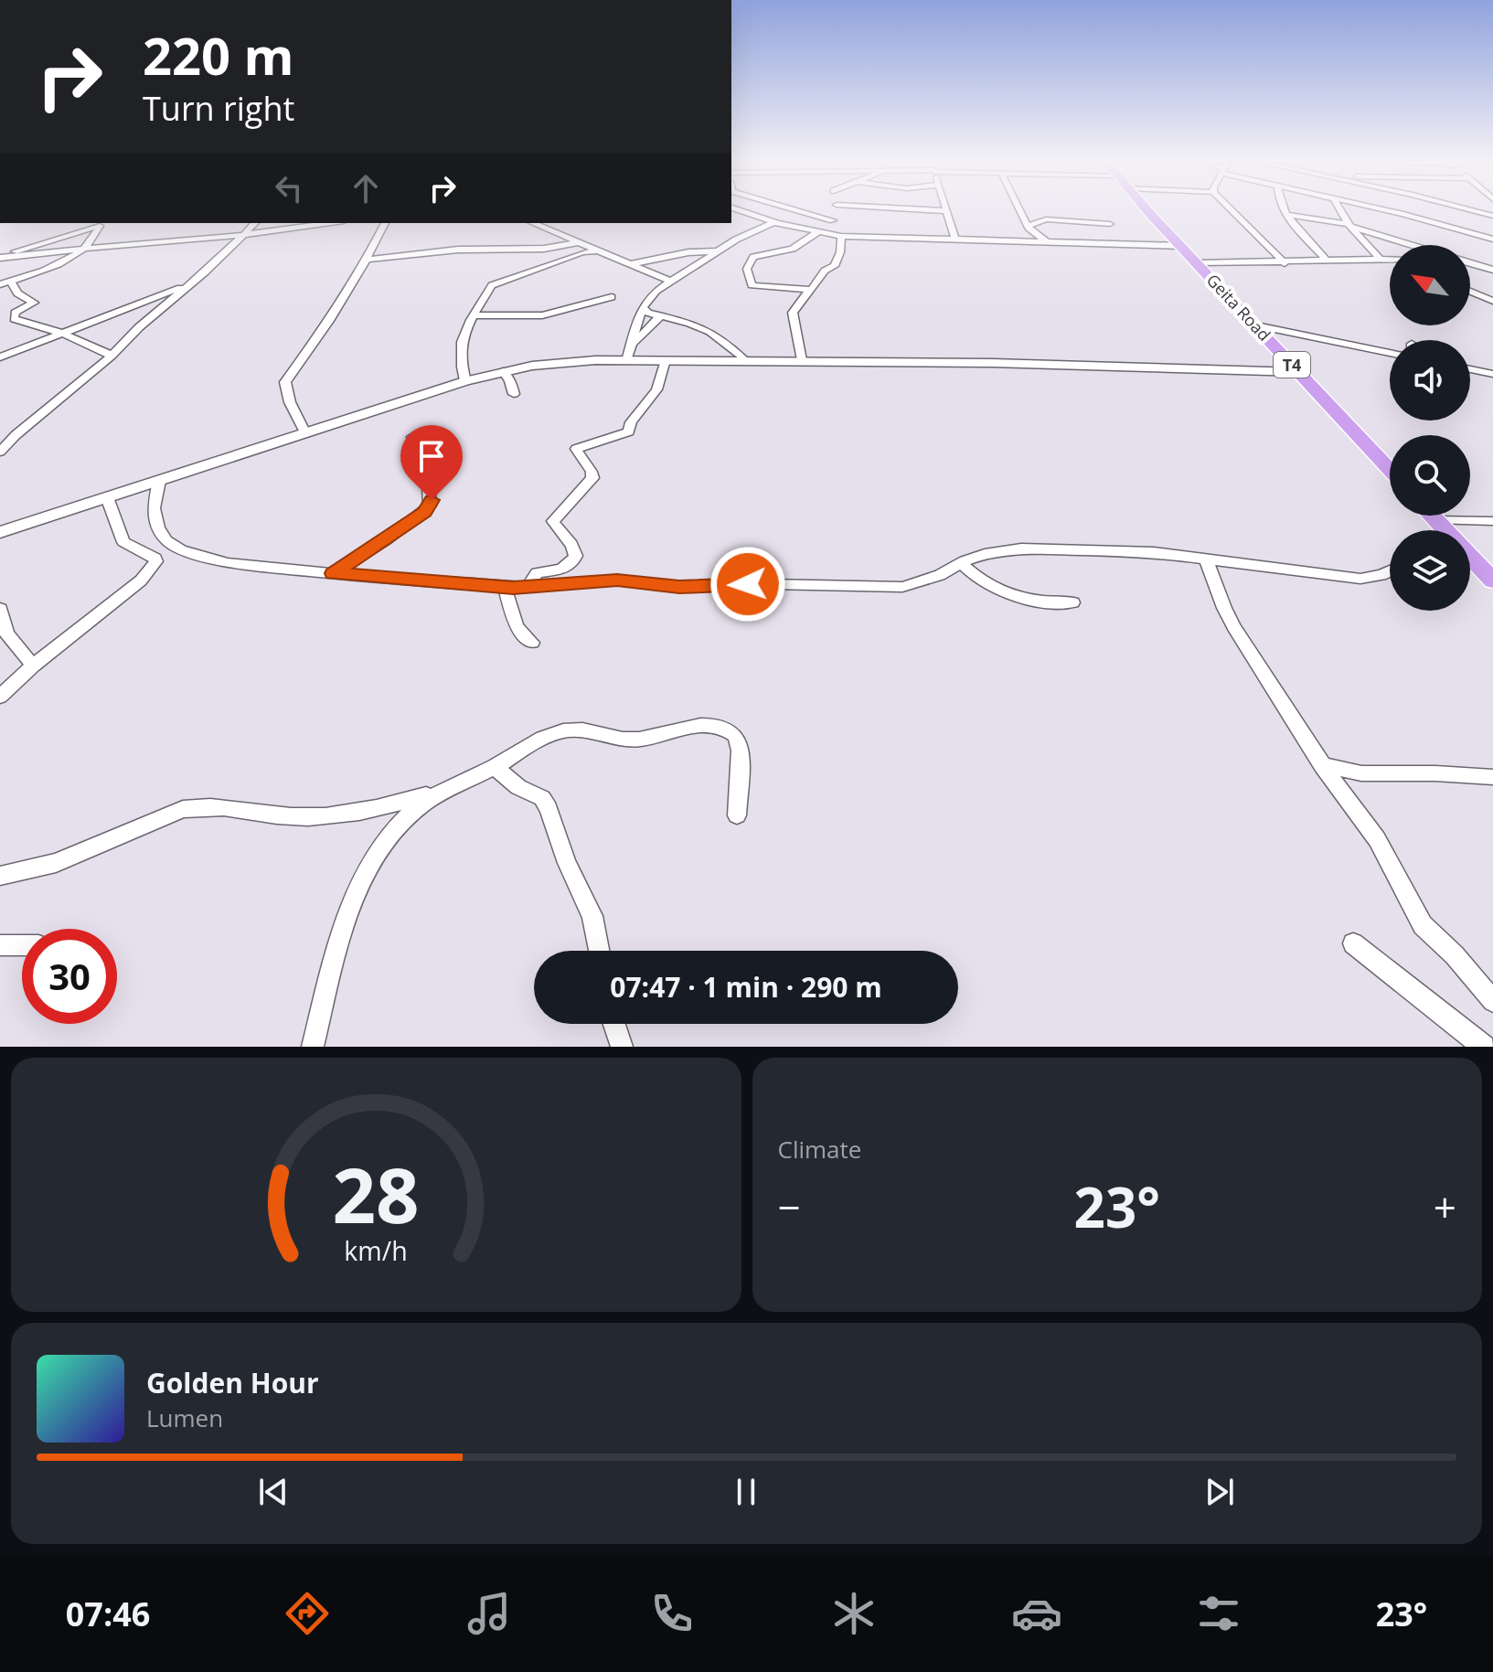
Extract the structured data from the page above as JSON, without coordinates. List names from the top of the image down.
{
  "streets": {
    "highway": ["Geita Road", "T4"]
  },
  "north": "top left",
  "page": {
    "turn": ["220 m", "Turn right"],
    "limit": "30",
    "trip": "07:47 · 1 min · 290 m",
    "tile": "Climate",
    "heat": ["−", "23°", "+"],
    "song": ["Golden Hour", "Lumen"],
    "tabs": ["07:46", "23°"],
    "gauge": ["28", "km/h"]
  }
}
